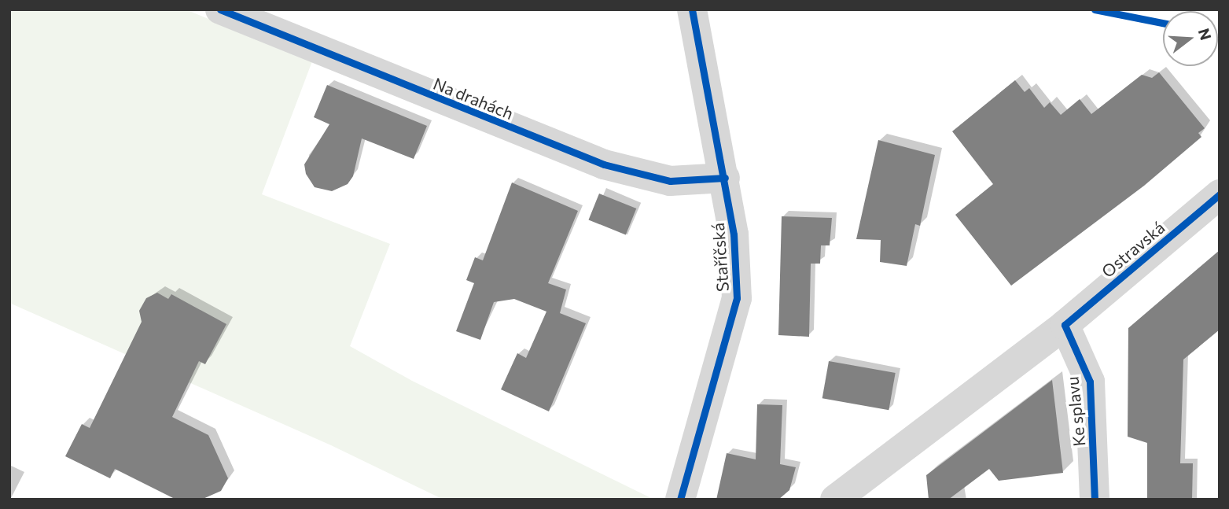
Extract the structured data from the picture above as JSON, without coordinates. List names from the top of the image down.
{
  "streets": {
    "street": [
      "Na drahách",
      "Ostravská",
      "Staříčská",
      "Ke splavu"
    ]
  },
  "crossings": [
    ["Na drahách", "Staříčská"],
    ["Ostravská", "Ke splavu"]
  ],
  "north": "right"
}
